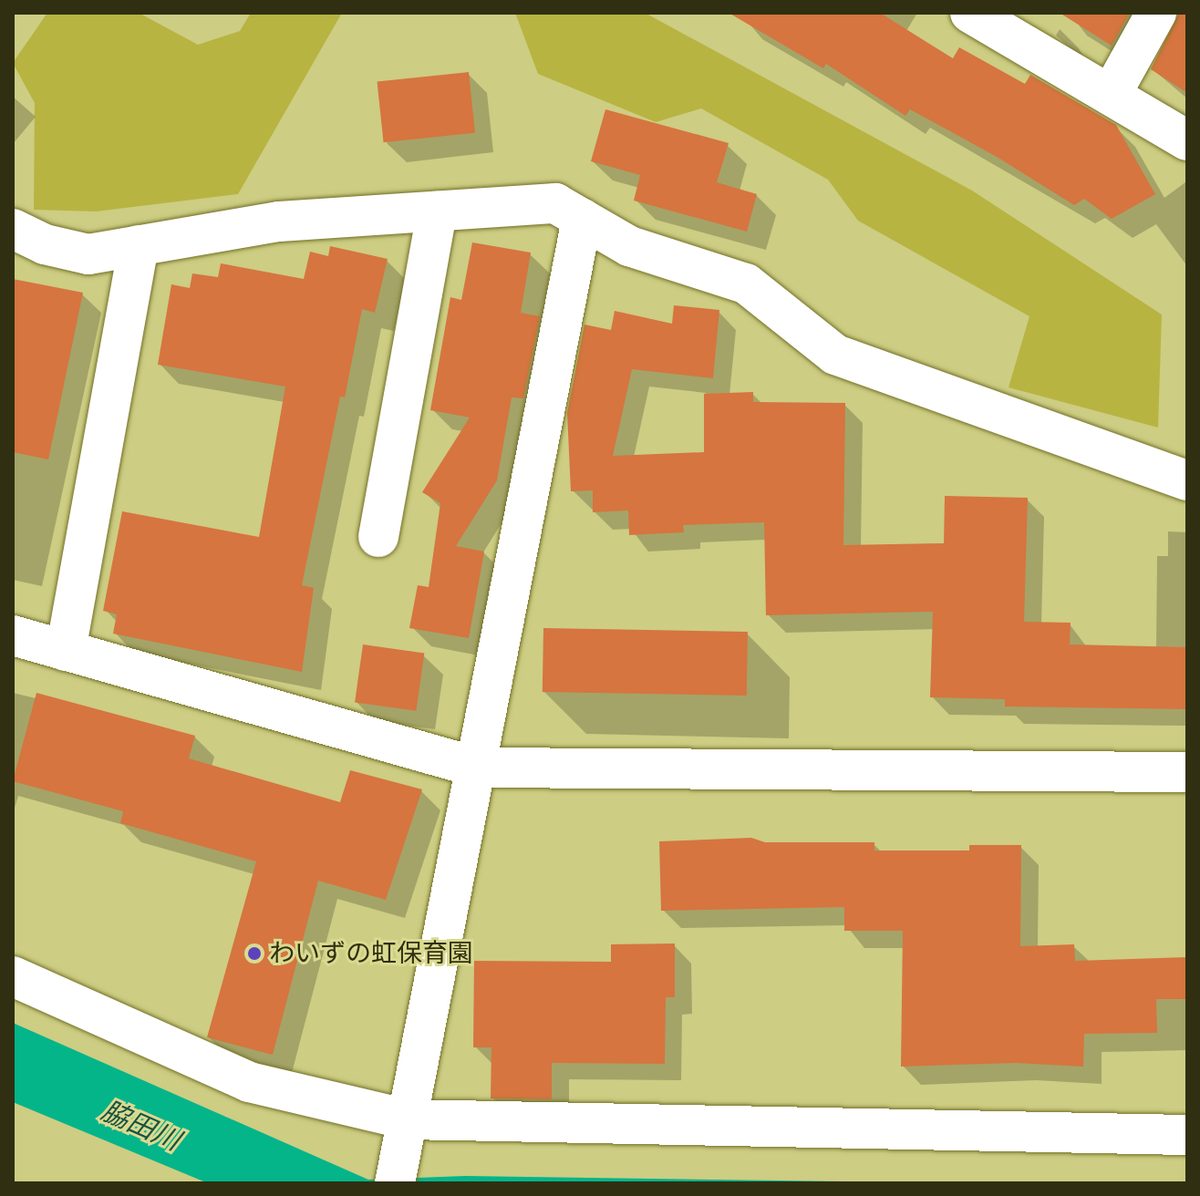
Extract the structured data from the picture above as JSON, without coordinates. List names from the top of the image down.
{
  "water": ["脇田川"],
  "places": ["わいずの虹保育園"]
}
